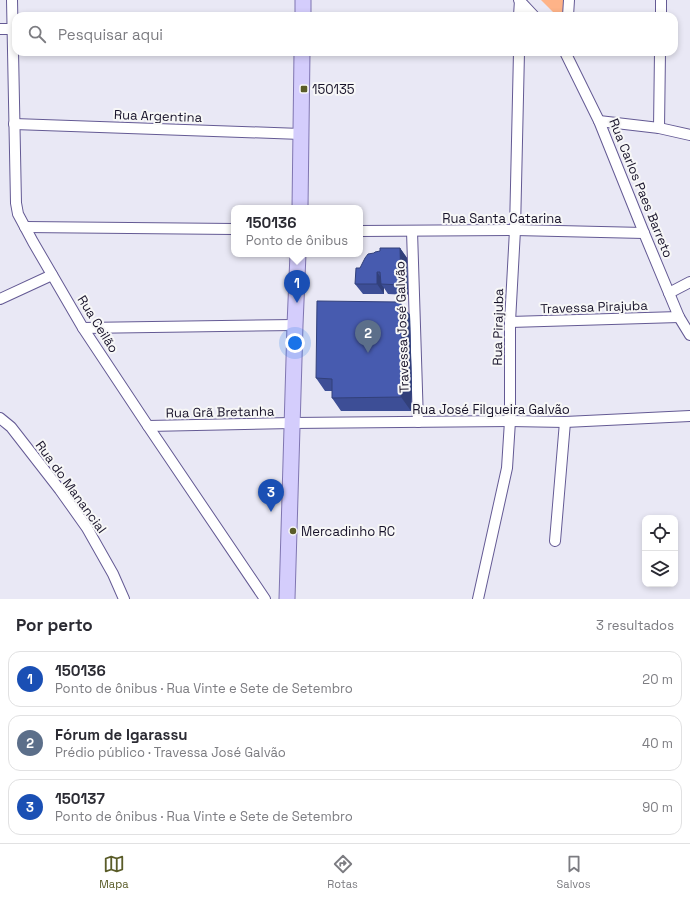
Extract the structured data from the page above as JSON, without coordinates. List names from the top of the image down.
{
  "streets": {
    "street": [
      "Rua Argentina",
      "Rua Carlos Paes Barreto",
      "Rua Santa Catarina",
      "Travessa Pirajuba",
      "Rua Ceilão",
      "Travessa José Galvão",
      "Rua Pirajuba",
      "Rua José Filgueira Galvão",
      "Rua Grã Bretanha",
      "Rua do Manancial"
    ]
  },
  "crossings": [
    ["Rua Argentina", "Rua Ceilão"],
    ["Rua Carlos Paes Barreto", "Rua Santa Catarina"],
    ["Rua Carlos Paes Barreto", "Travessa Pirajuba"],
    ["Rua Santa Catarina", "Travessa José Galvão"],
    ["Rua Santa Catarina", "Rua Pirajuba"],
    ["Travessa Pirajuba", "Rua Pirajuba"],
    ["Rua Ceilão", "Rua Grã Bretanha"],
    ["Travessa José Galvão", "Rua José Filgueira Galvão"],
    ["Rua Pirajuba", "Rua José Filgueira Galvão"],
    ["Rua José Filgueira Galvão", "Rua Grã Bretanha"]
  ],
  "places": {
    "transit": ["150135"],
    "other": ["Mercadinho RC"]
  },
  "page": {
    "search": "Pesquisar aqui",
    "popup": ["150136", "Ponto de ônibus"],
    "pins": ["1", "2", "3"],
    "heading": ["Por perto", "3 resultados"],
    "list": [
      {
        "mark": "1",
        "name": "150136",
        "note": "Ponto de ônibus · Rua Vinte e Sete de Setembro",
        "value": "20 m"
      },
      {
        "mark": "2",
        "name": "Fórum de Igarassu",
        "note": "Prédio público · Travessa José Galvão",
        "value": "40 m"
      },
      {
        "mark": "3",
        "name": "150137",
        "note": "Ponto de ônibus · Rua Vinte e Sete de Setembro",
        "value": "90 m"
      }
    ],
    "nav": ["Mapa", "Rotas", "Salvos"]
  }
}
